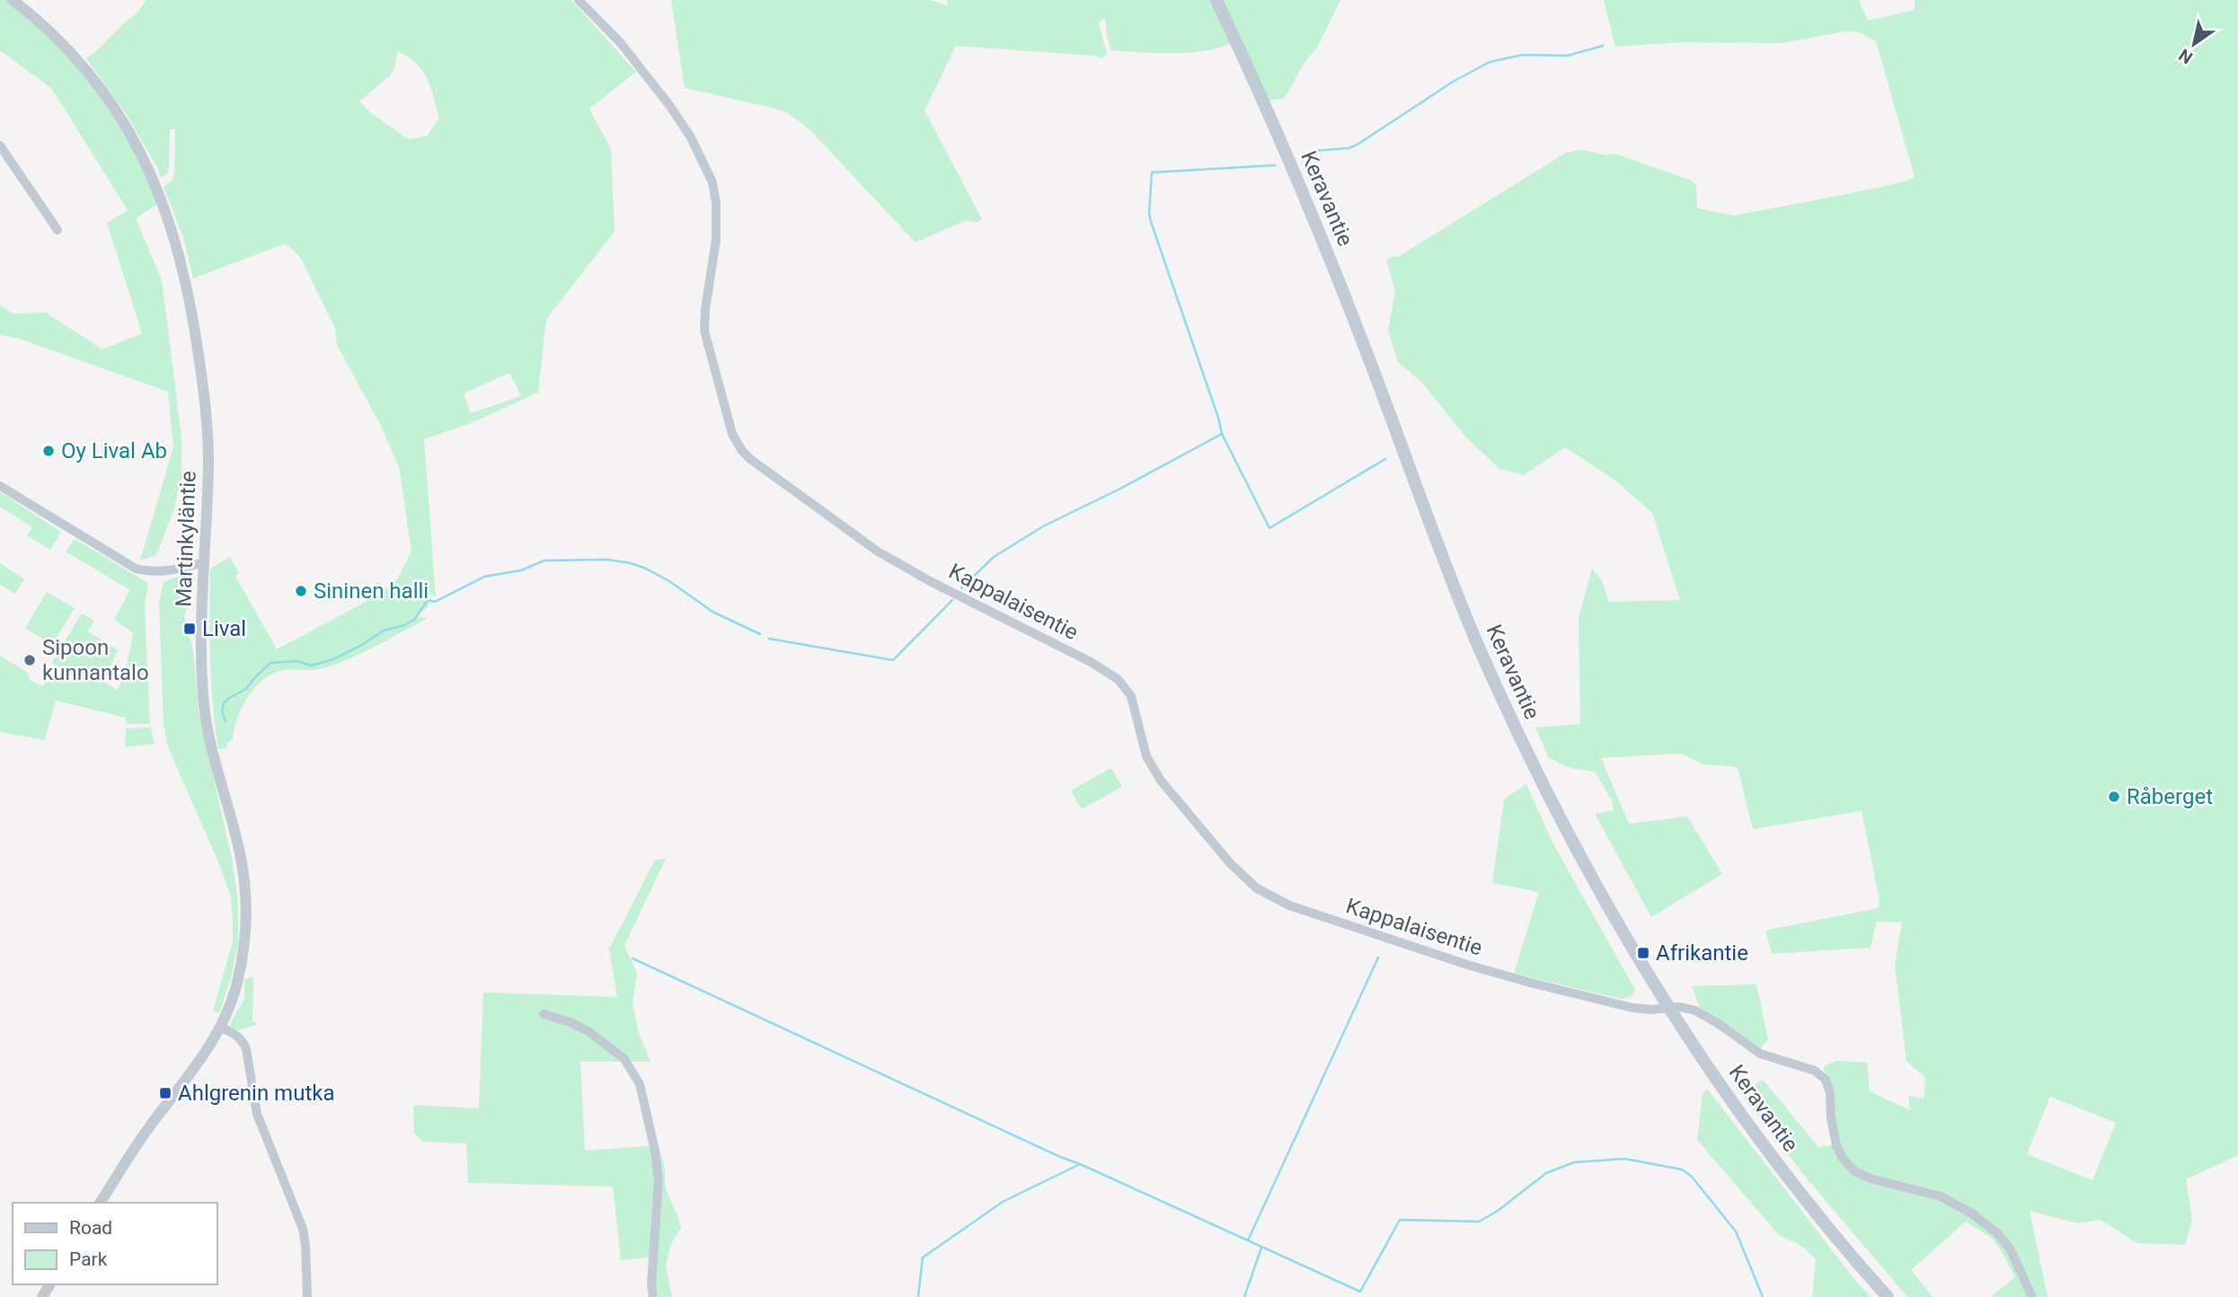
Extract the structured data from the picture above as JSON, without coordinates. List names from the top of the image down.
{
  "streets": {
    "main road": ["Keravantie"],
    "street": ["Martinkyläntie", "Kappalaisentie"]
  },
  "crossings": [
    ["Keravantie", "Kappalaisentie"]
  ],
  "places": {
    "other": [
      "Oy Lival Ab",
      "Sininen halli",
      "Sipoon kunnantalo",
      "Råberget"
    ],
    "transit": ["Lival", "Afrikantie", "Ahlgrenin mutka"]
  },
  "legend": ["Road", "Park"],
  "north": "bottom left"
}
